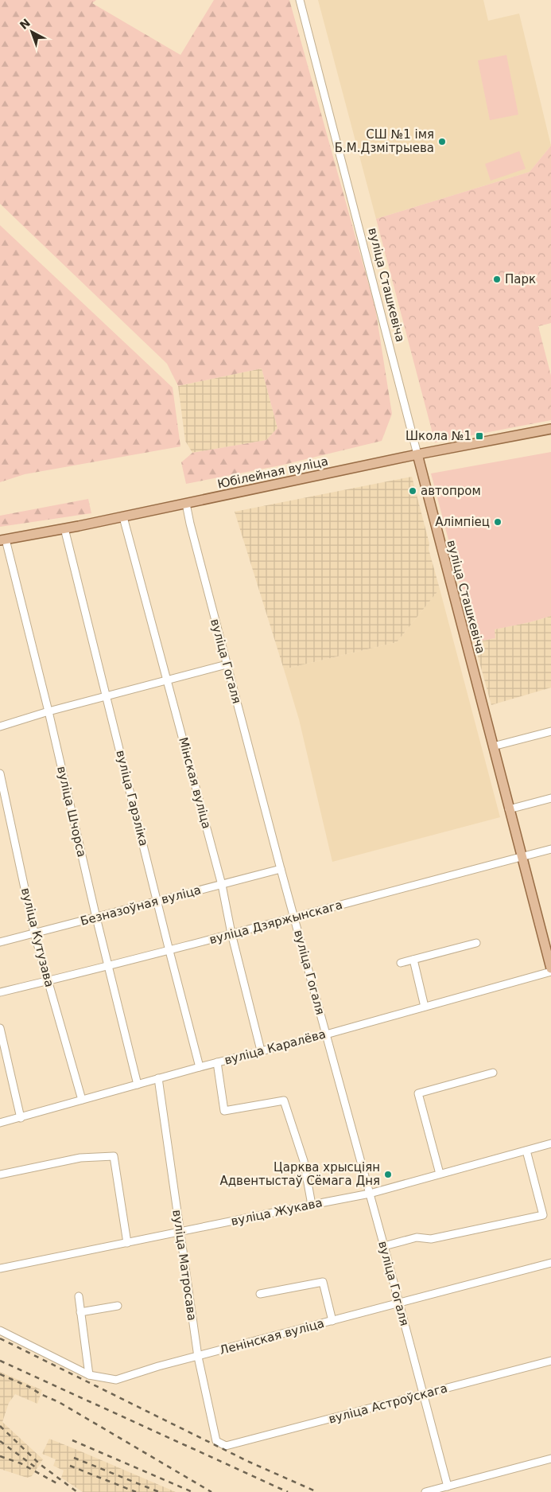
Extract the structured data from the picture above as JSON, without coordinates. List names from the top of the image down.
{
  "streets": {
    "main road": ["вуліца Сташкевіча", "Юбілейная вуліца"],
    "street": [
      "вуліца Гогаля",
      "Мінская вуліца",
      "вуліца Гарэліка",
      "вуліца Шчорса",
      "Безназоўная вуліца",
      "вуліца Дзяржынскага",
      "вуліца Кутузава",
      "вуліца Каралёва",
      "вуліца Жукава",
      "вуліца Матросава",
      "Ленінская вуліца",
      "вуліца Астроўскага"
    ]
  },
  "crossings": [
    ["вуліца Сташкевіча", "Юбілейная вуліца"],
    ["вуліца Сташкевіча", "вуліца Дзяржынскага"],
    ["Юбілейная вуліца", "вуліца Гогаля"],
    ["Юбілейная вуліца", "Мінская вуліца"],
    ["Юбілейная вуліца", "вуліца Гарэліка"],
    ["Юбілейная вуліца", "вуліца Шчорса"],
    ["вуліца Гогаля", "Безназоўная вуліца"],
    ["вуліца Гогаля", "вуліца Дзяржынскага"],
    ["вуліца Гогаля", "вуліца Каралёва"],
    ["вуліца Гогаля", "вуліца Жукава"],
    ["вуліца Гогаля", "Ленінская вуліца"],
    ["вуліца Гогаля", "вуліца Астроўскага"],
    ["Мінская вуліца", "Безназоўная вуліца"],
    ["Мінская вуліца", "вуліца Дзяржынскага"],
    ["Мінская вуліца", "вуліца Каралёва"],
    ["вуліца Гарэліка", "Безназоўная вуліца"],
    ["вуліца Гарэліка", "вуліца Дзяржынскага"],
    ["вуліца Гарэліка", "вуліца Каралёва"],
    ["вуліца Шчорса", "Безназоўная вуліца"],
    ["вуліца Шчорса", "вуліца Дзяржынскага"],
    ["вуліца Шчорса", "вуліца Каралёва"],
    ["Безназоўная вуліца", "вуліца Кутузава"],
    ["вуліца Дзяржынскага", "вуліца Кутузава"],
    ["вуліца Кутузава", "вуліца Каралёва"],
    ["вуліца Каралёва", "вуліца Матросава"],
    ["вуліца Жукава", "вуліца Матросава"],
    ["вуліца Матросава", "Ленінская вуліца"],
    ["вуліца Матросава", "вуліца Астроўскага"]
  ],
  "places": {
    "other": [
      "СШ №1 імя Б.М.Дзмітрыева",
      "Парк",
      "автопром",
      "Алімпіец",
      "Царква хрысціян Адвентыстаў Сёмага Дня"
    ],
    "transit": ["Школа №1"]
  },
  "north": "top left"
}
